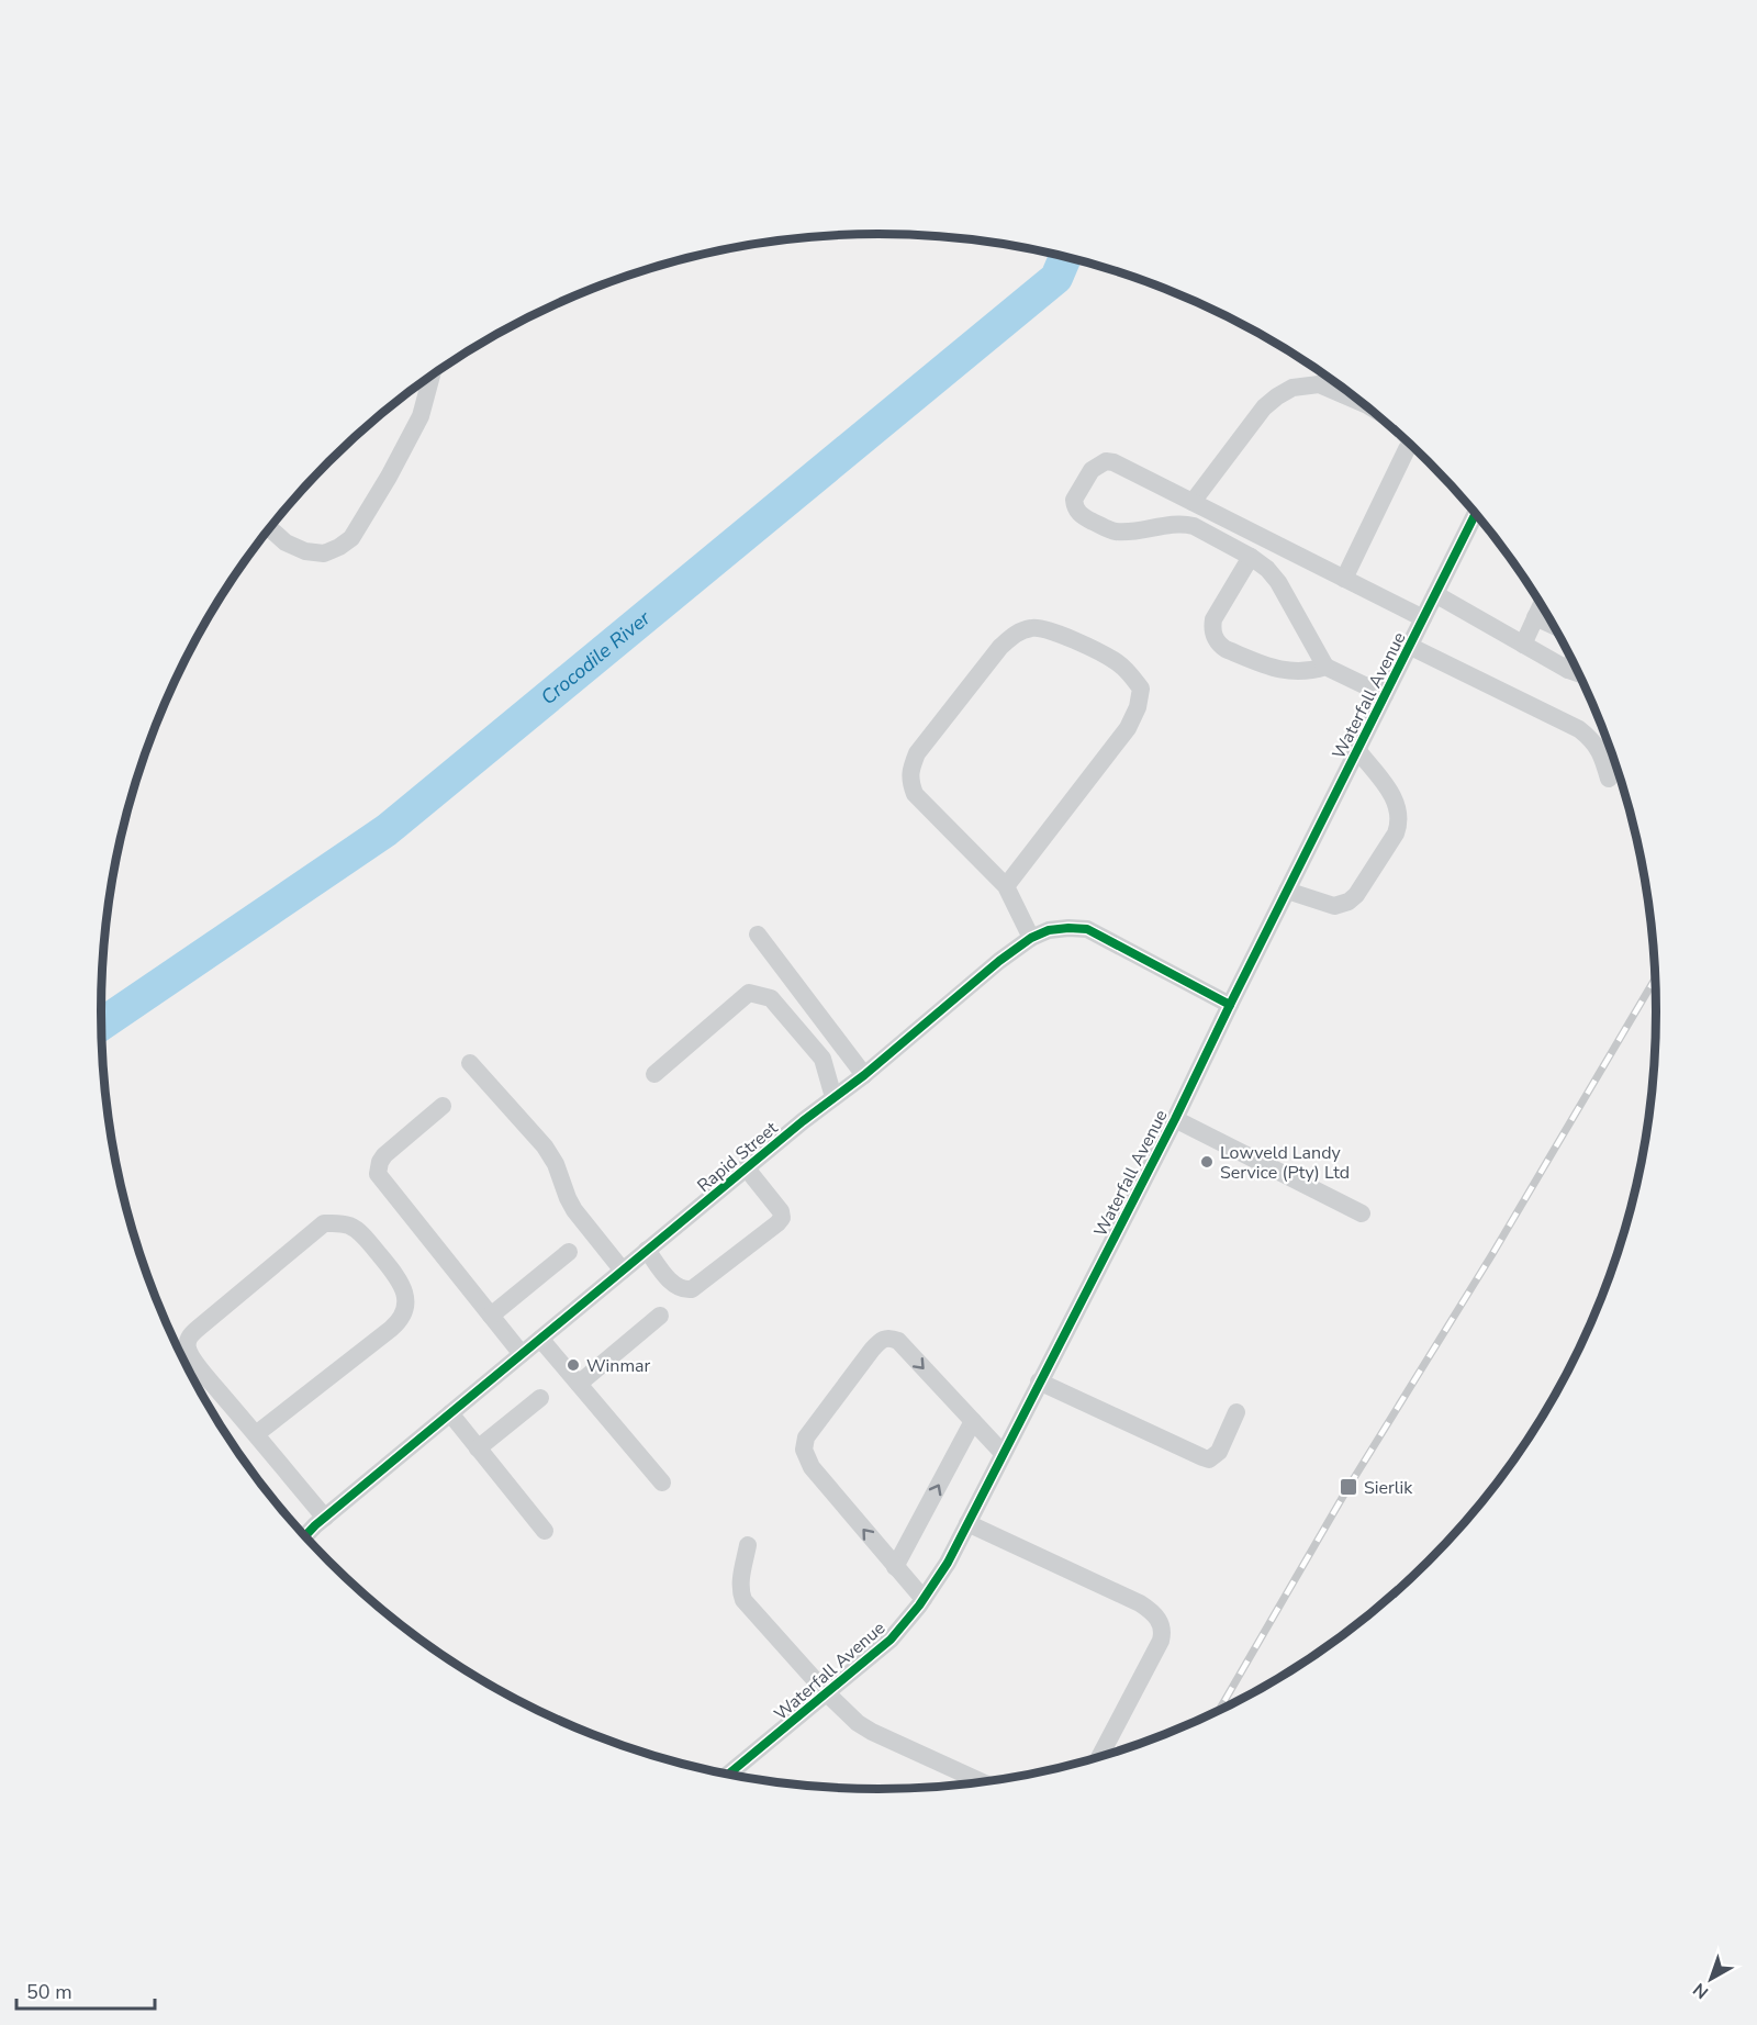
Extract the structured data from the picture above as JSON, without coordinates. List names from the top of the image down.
{
  "streets": {
    "street": ["Waterfall Avenue", "Rapid Street"]
  },
  "crossings": [
    ["Waterfall Avenue", "Rapid Street"]
  ],
  "water": ["Crocodile River"],
  "places": {
    "other": ["Lowveld Landy Service (Pty) Ltd", "Winmar"],
    "transit": ["Sierlik"]
  },
  "scale_bar": "50 m",
  "north": "bottom left"
}
